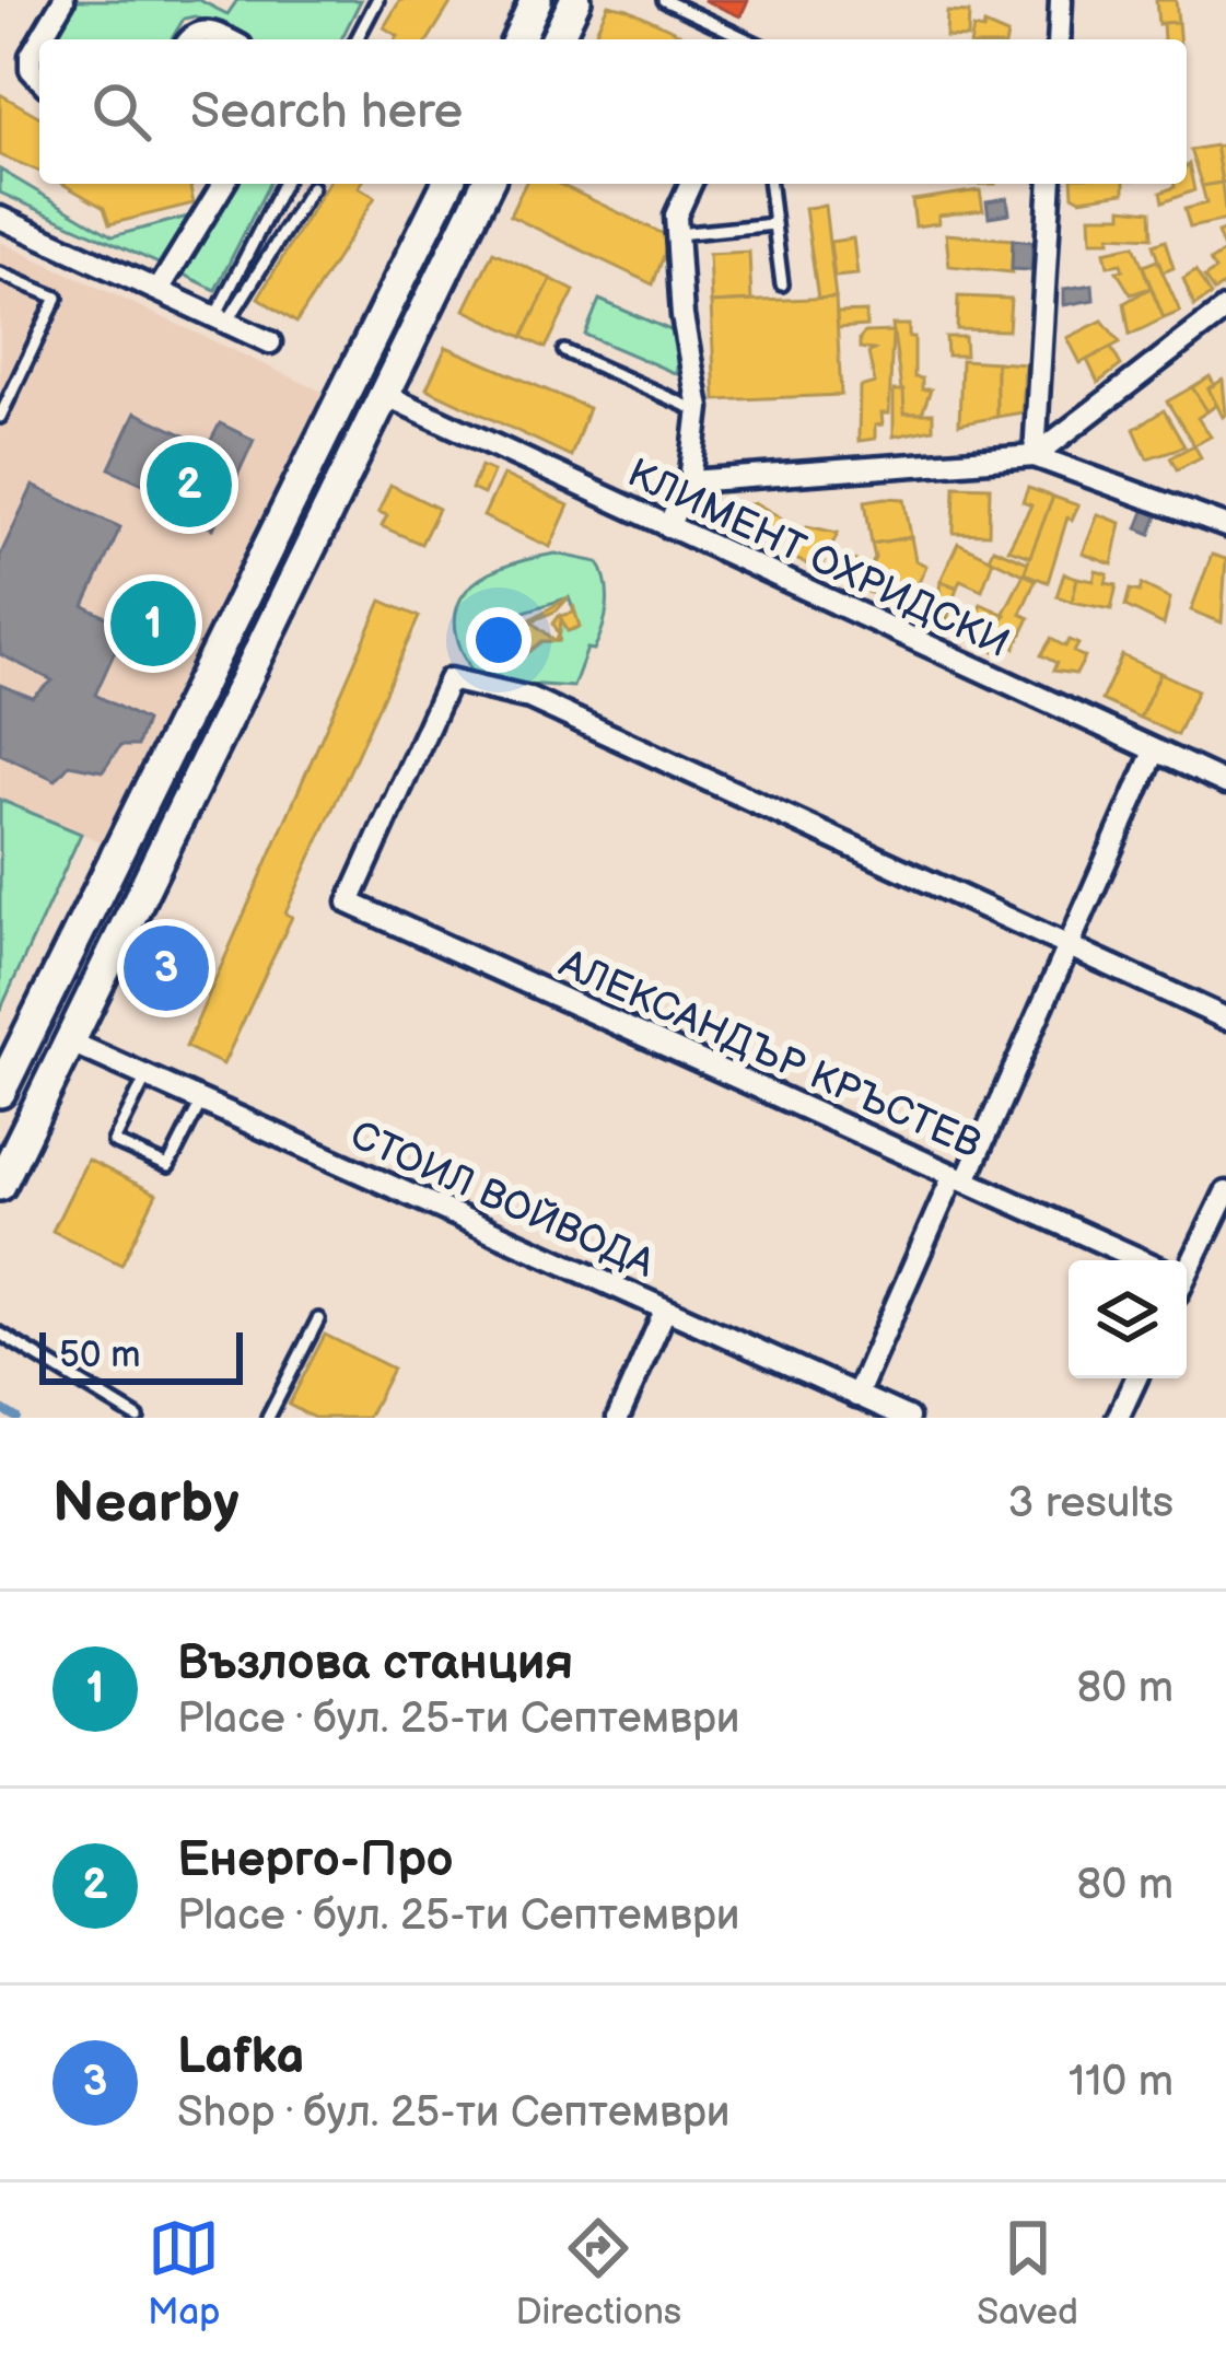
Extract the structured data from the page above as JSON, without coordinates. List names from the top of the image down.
{
  "streets": {
    "street": ["КЛИМЕНТ ОХРИДСКИ", "АЛЕКСАНДЪР КРЪСТЕВ", "СТОИЛ ВОЙВОДА"]
  },
  "scale_bar": "50 m",
  "page": {
    "search": "Search here",
    "pins": ["2", "1", "3"],
    "scale": "50 m",
    "heading": ["Nearby", "3 results"],
    "list": [
      {
        "mark": "1",
        "name": "Възлова станция",
        "note": "Place · бул. 25-ти Септември",
        "value": "80 m"
      },
      {
        "mark": "2",
        "name": "Енерго-Про",
        "note": "Place · бул. 25-ти Септември",
        "value": "80 m"
      },
      {
        "mark": "3",
        "name": "Lafka",
        "note": "Shop · бул. 25-ти Септември",
        "value": "110 m"
      }
    ],
    "nav": ["Map", "Directions", "Saved"]
  }
}
